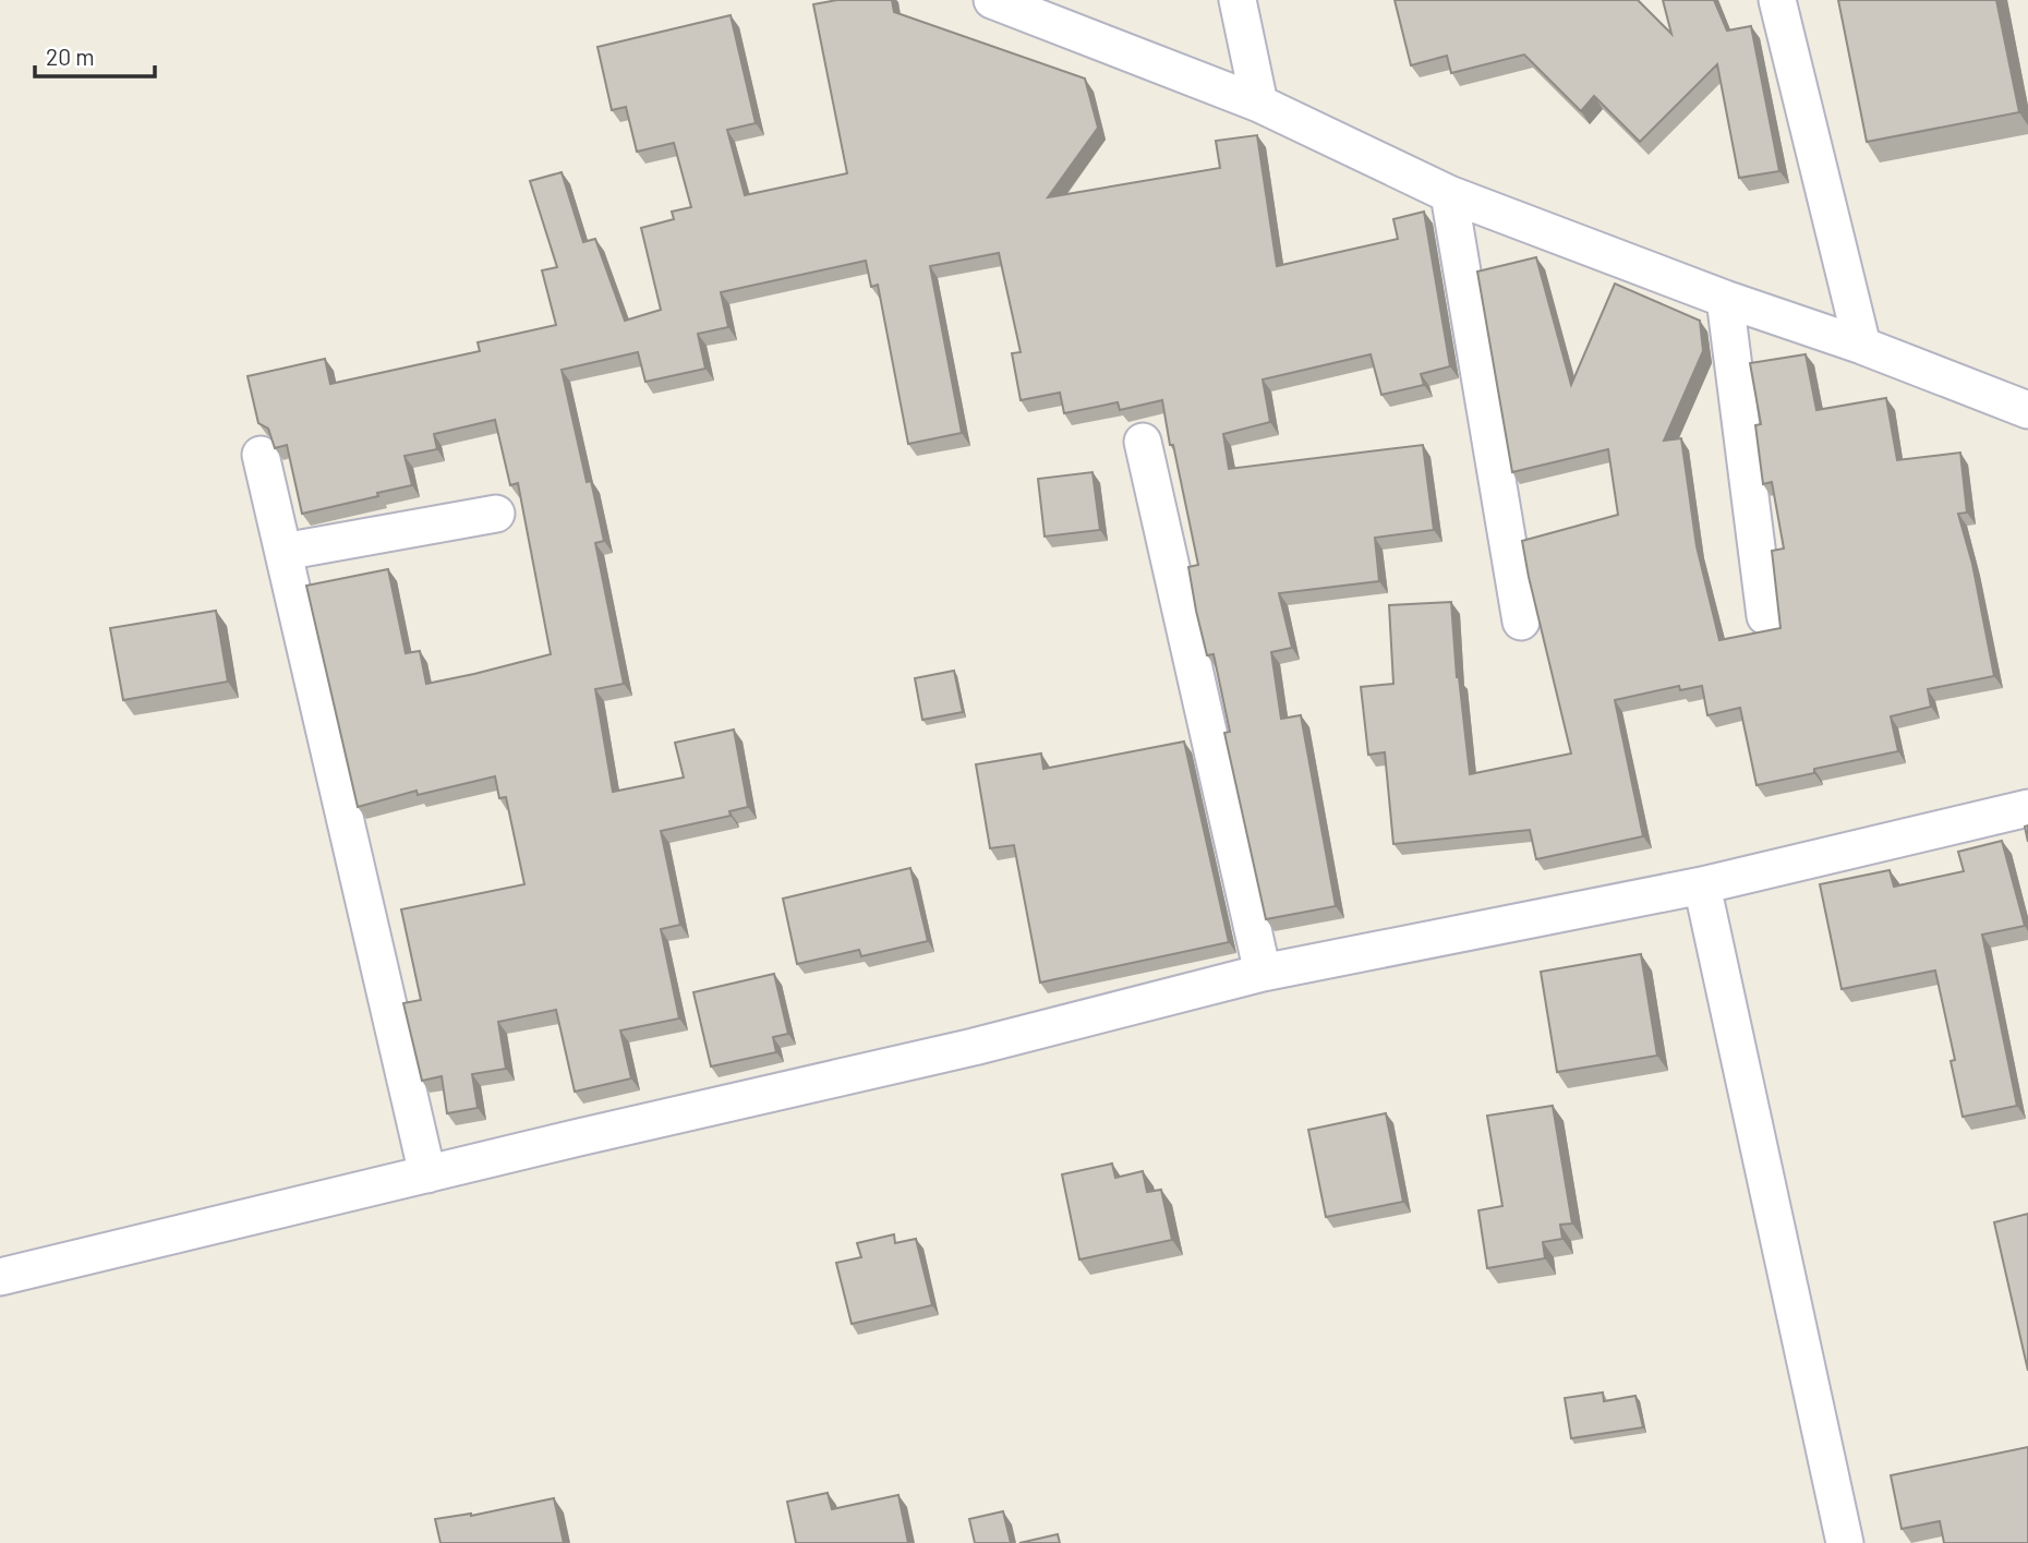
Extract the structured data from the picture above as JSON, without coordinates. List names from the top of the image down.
{
  "scale_bar": "20 m"
}
